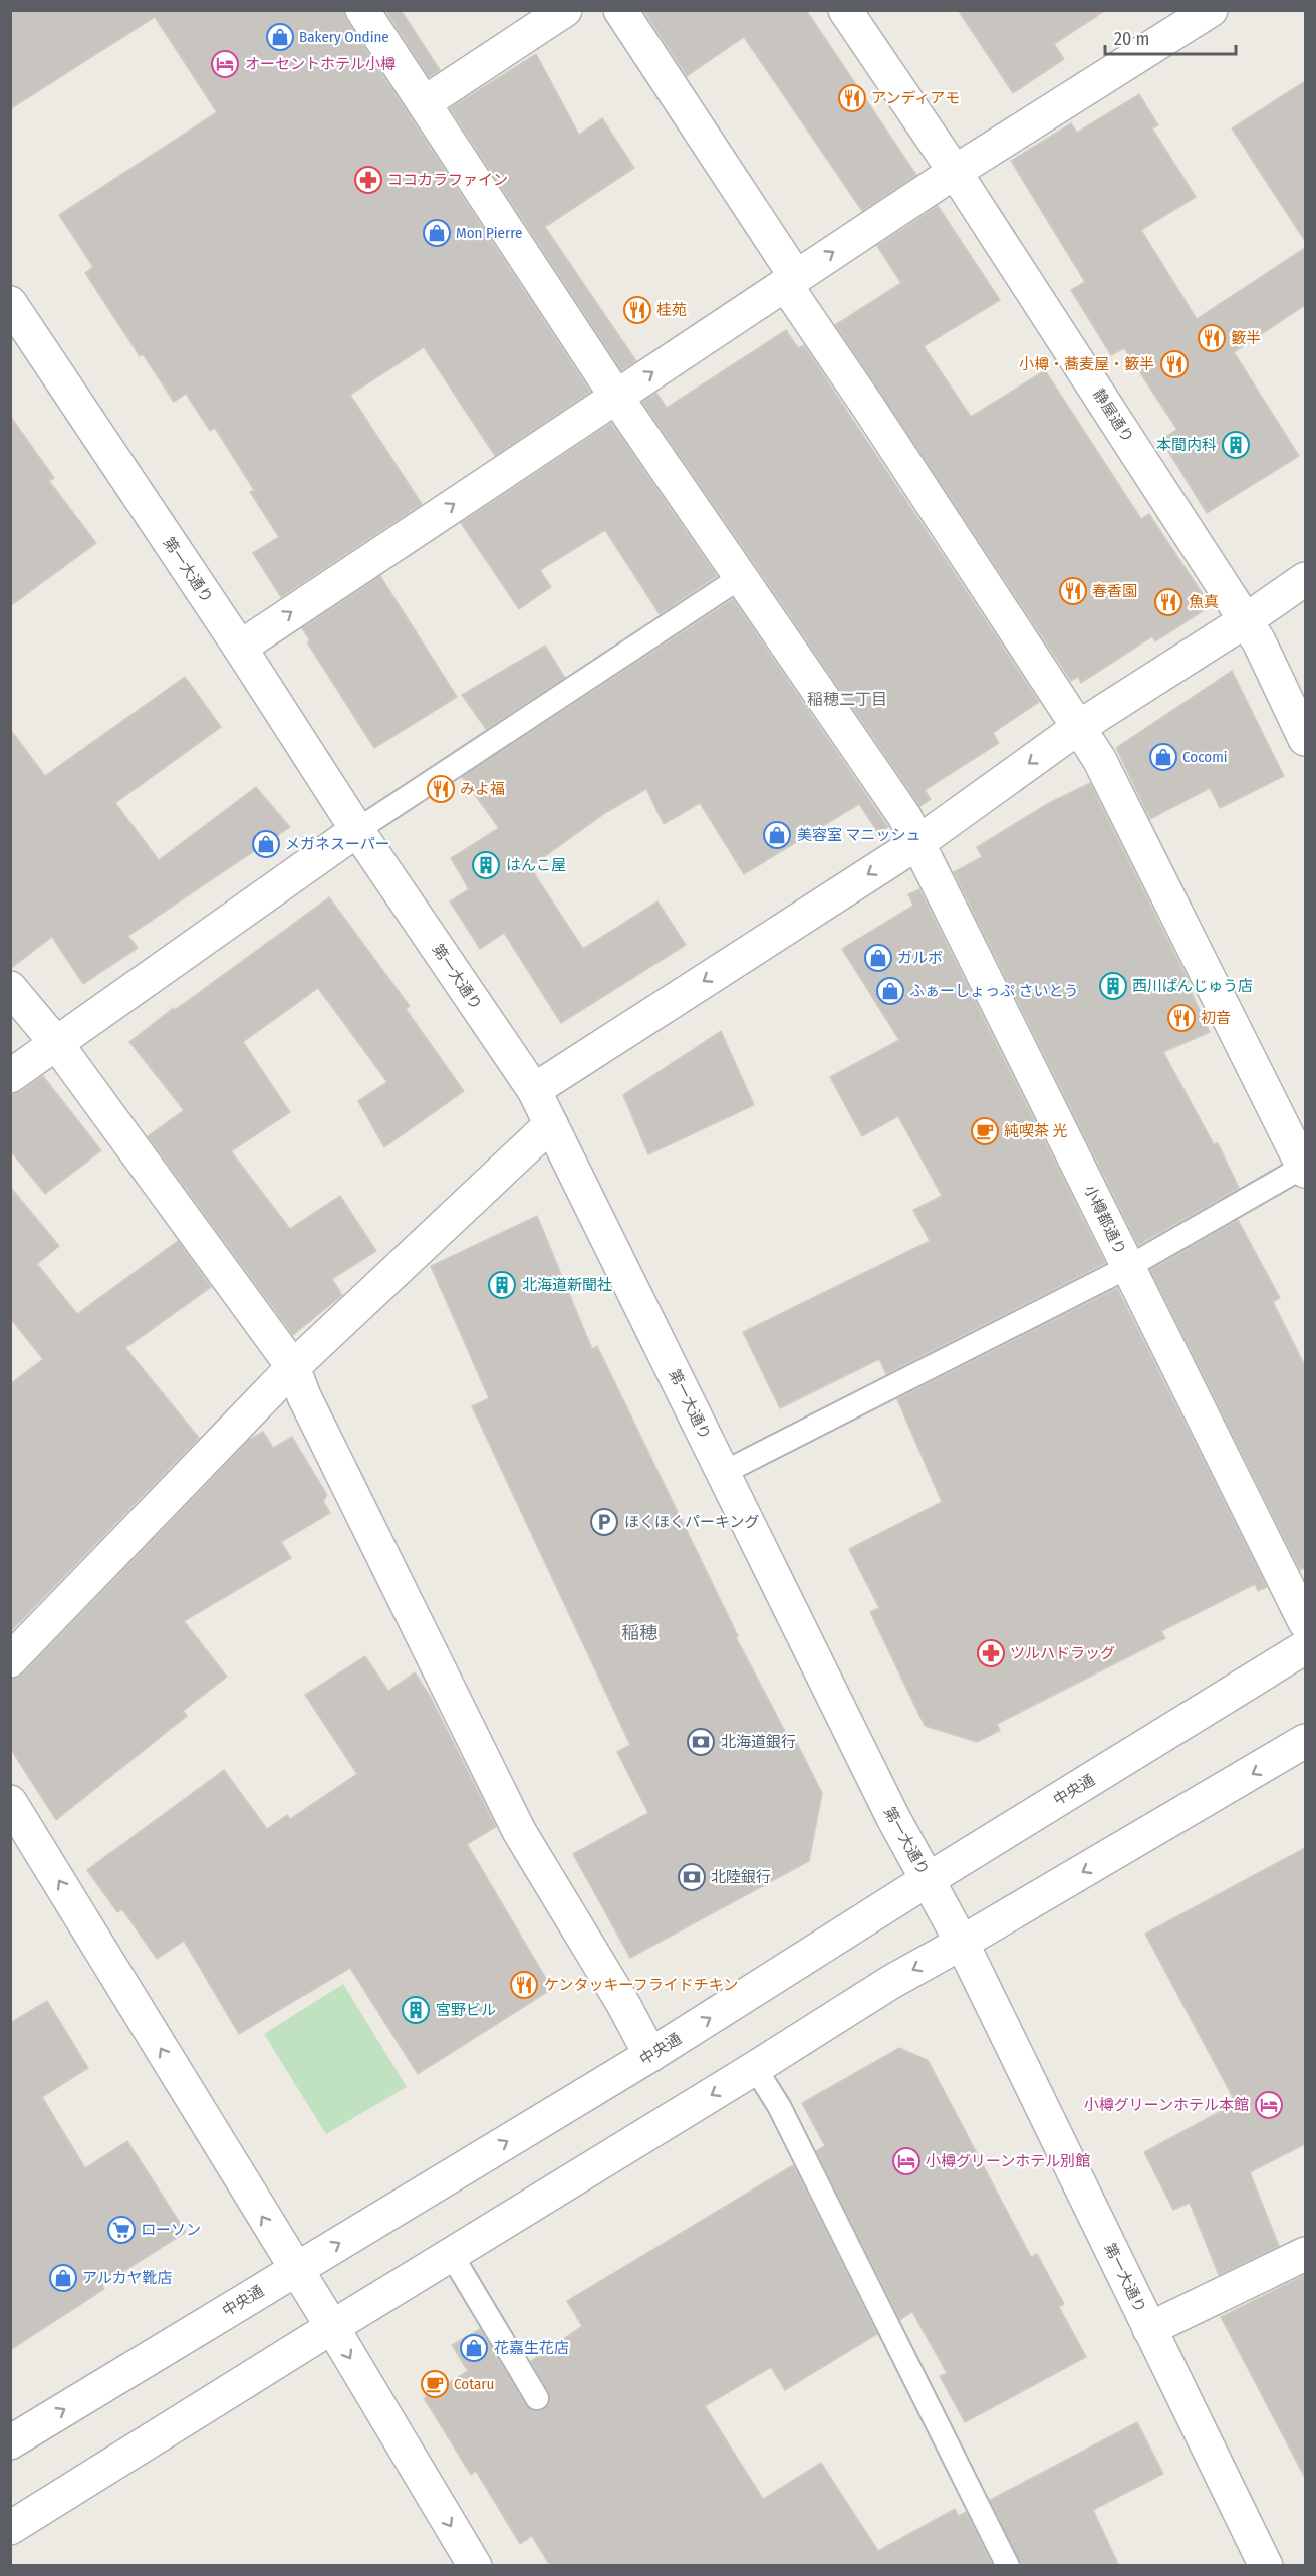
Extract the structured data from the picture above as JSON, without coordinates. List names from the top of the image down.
{
  "streets": {
    "street": [
      "静屋通り",
      "第一大通り",
      "小樽都通り",
      "中央通"
    ]
  },
  "crossings": [
    ["第一大通り", "中央通"]
  ],
  "districts": ["稲穂二丁目", "稲穂"],
  "places": {
    "shop": [
      "Bakery Ondine",
      "Mon Pierre",
      "Cocomi",
      "美容室 マニッシュ",
      "メガネスーパー",
      "ガルボ",
      "ふぁーしょっぷ さいとう",
      "アルカヤ靴店",
      "花嘉生花店"
    ],
    "hotel": ["オーセントホテル小樽", "小樽グリーンホテル本館", "小樽グリーンホテル別館"],
    "restaurant": [
      "アンディアモ",
      "桂苑",
      "籔半",
      "小樽・蕎麦屋・籔半",
      "春香園",
      "魚真",
      "みよ福",
      "初音",
      "ケンタッキーフライドチキン"
    ],
    "pharmacy": ["ココカラファイン", "ツルハドラッグ"],
    "building": [
      "本間内科",
      "はんこ屋",
      "西川ぱんじゅう店",
      "北海道新聞社",
      "宮野ビル"
    ],
    "cafe": ["純喫茶 光", "Cotaru"],
    "parking": ["ほくほくパーキング"],
    "bank": ["北海道銀行", "北陸銀行"],
    "supermarket": ["ローソン"]
  },
  "scale_bar": "20 m"
}
